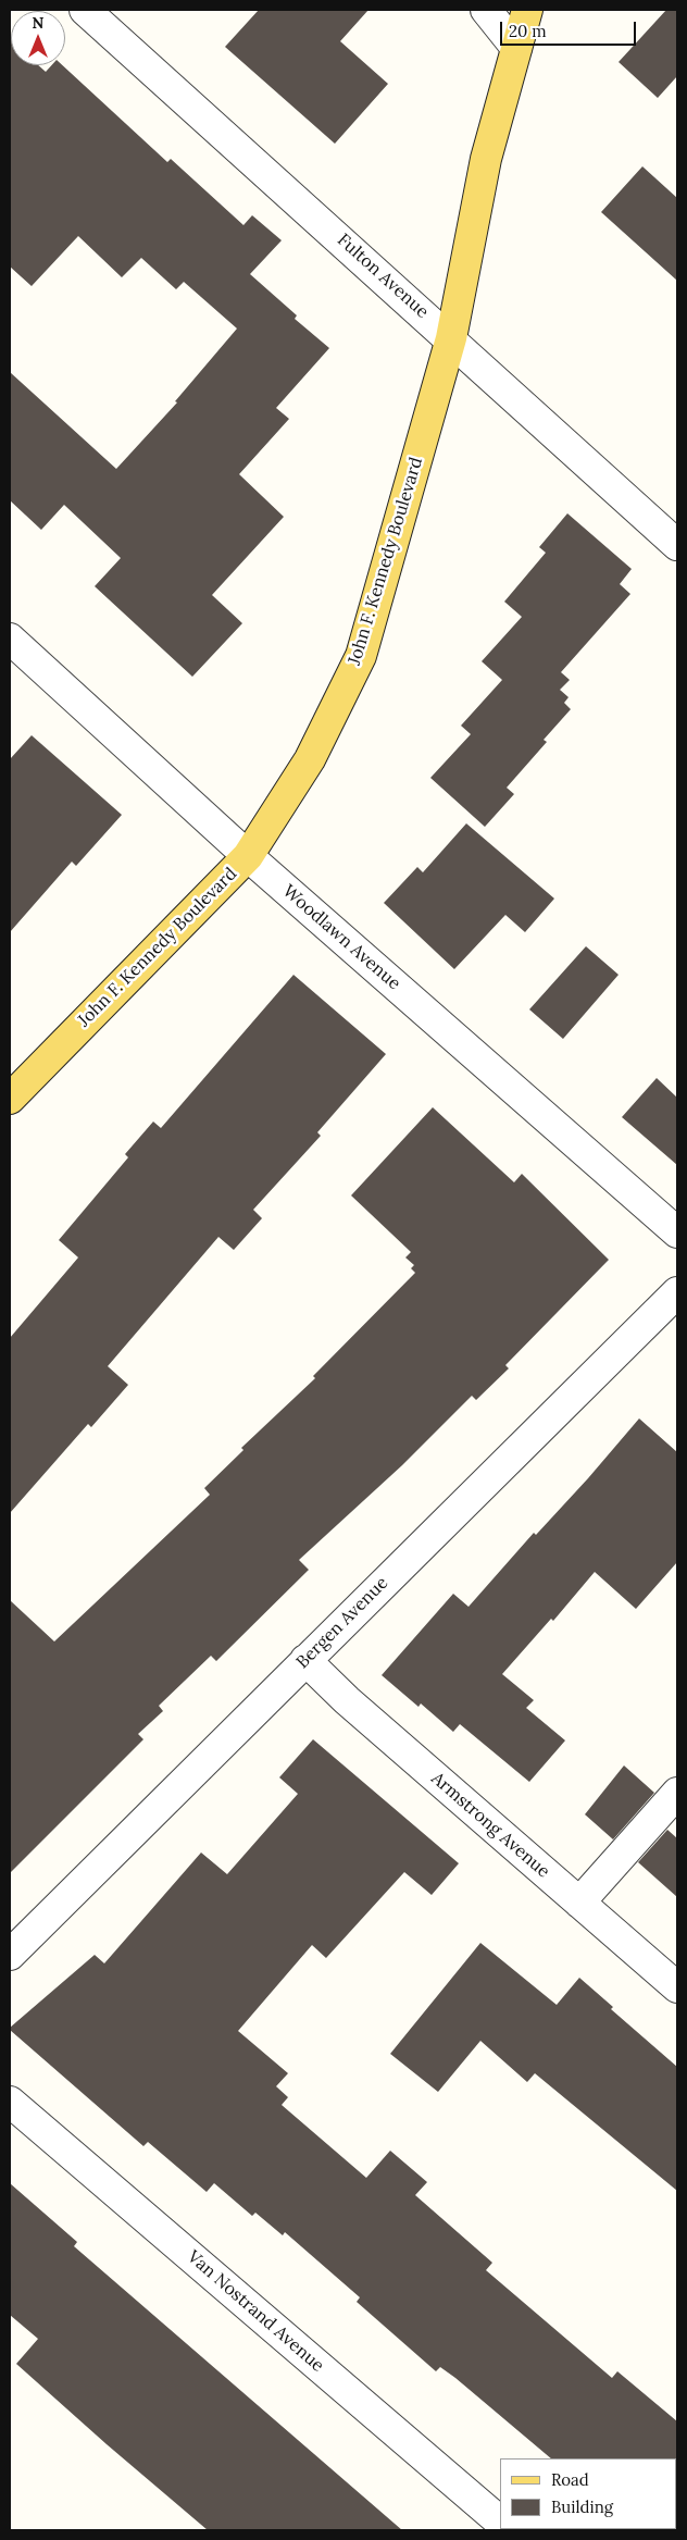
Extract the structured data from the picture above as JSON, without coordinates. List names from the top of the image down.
{
  "streets": {
    "main road": ["John F. Kennedy Boulevard"],
    "street": [
      "Fulton Avenue",
      "Woodlawn Avenue",
      "Bergen Avenue",
      "Armstrong Avenue",
      "Van Nostrand Avenue"
    ]
  },
  "crossings": [
    ["Fulton Avenue", "John F. Kennedy Boulevard"],
    ["John F. Kennedy Boulevard", "Woodlawn Avenue"],
    ["Bergen Avenue", "Armstrong Avenue"]
  ],
  "legend": ["Road", "Building"],
  "scale_bar": "20 m",
  "north": "top"
}
